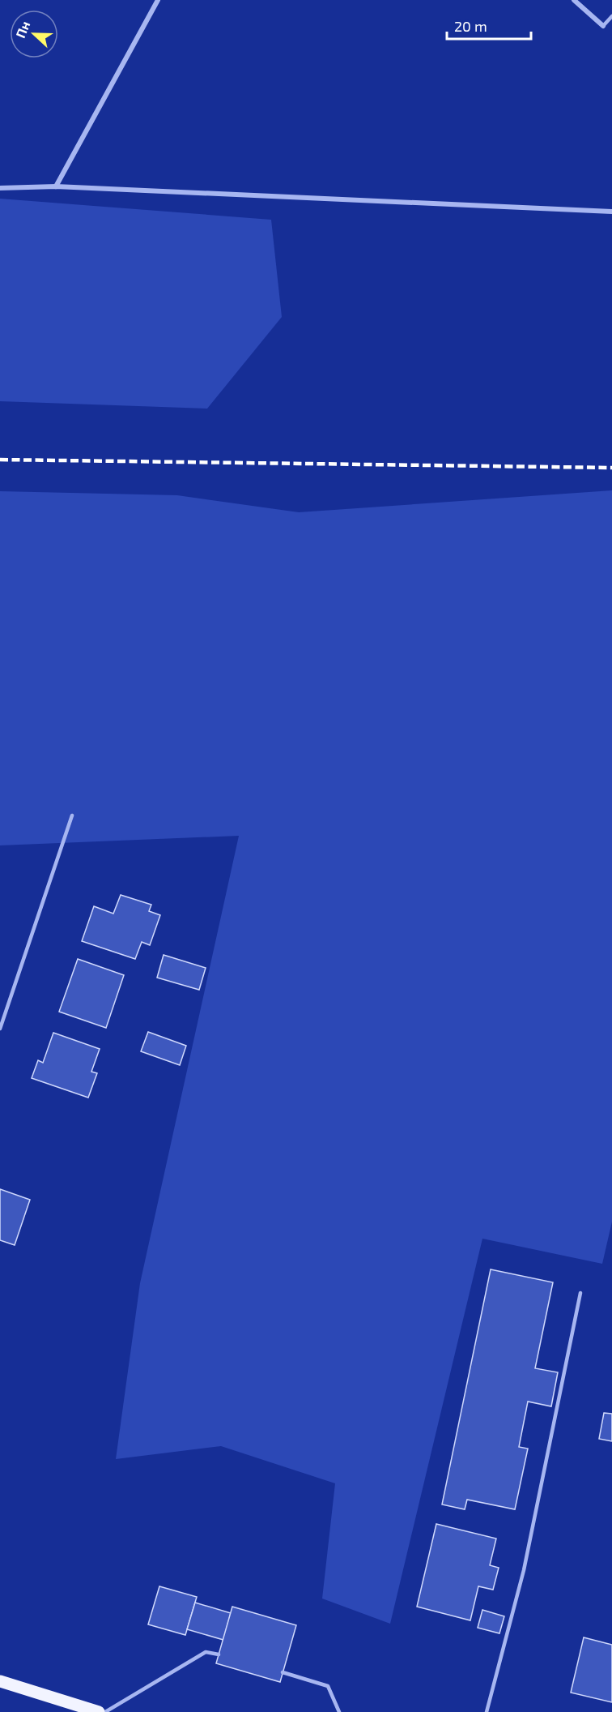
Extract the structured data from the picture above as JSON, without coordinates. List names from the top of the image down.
{
  "scale_bar": "20 m",
  "north": "left"
}
